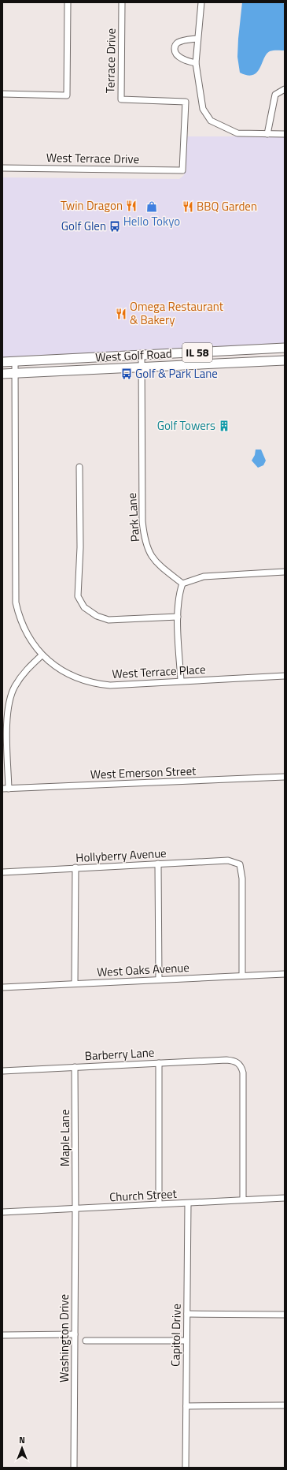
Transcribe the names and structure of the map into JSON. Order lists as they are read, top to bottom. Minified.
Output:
{"streets":{"main road":["IL 58","West Golf Road"],"street":["Terrace Drive","West Terrace Drive","Park Lane","West Terrace Place","West Emerson Street","Hollyberry Avenue","West Oaks Avenue","Barberry Lane","Maple Lane","Church Street","Capitol Drive","Washington Drive"]},"crossings":[["Terrace Drive","West Terrace Drive"],["IL 58","Park Lane"],["IL 58","West Terrace Place"],["West Golf Road","Park Lane"],["West Golf Road","West Terrace Place"],["Hollyberry Avenue","West Oaks Avenue"],["Barberry Lane","Maple Lane"],["Barberry Lane","Church Street"],["Maple Lane","Church Street"],["Maple Lane","Washington Drive"],["Church Street","Capitol Drive"],["Church Street","Washington Drive"]],"places":{"restaurant":["Twin Dragon","BBQ Garden","Omega Restaurant & Bakery"],"shop":["Hello Tokyo"],"bus stop":["Golf Glen","Golf & Park Lane"],"building":["Golf Towers"]},"north":"top"}
